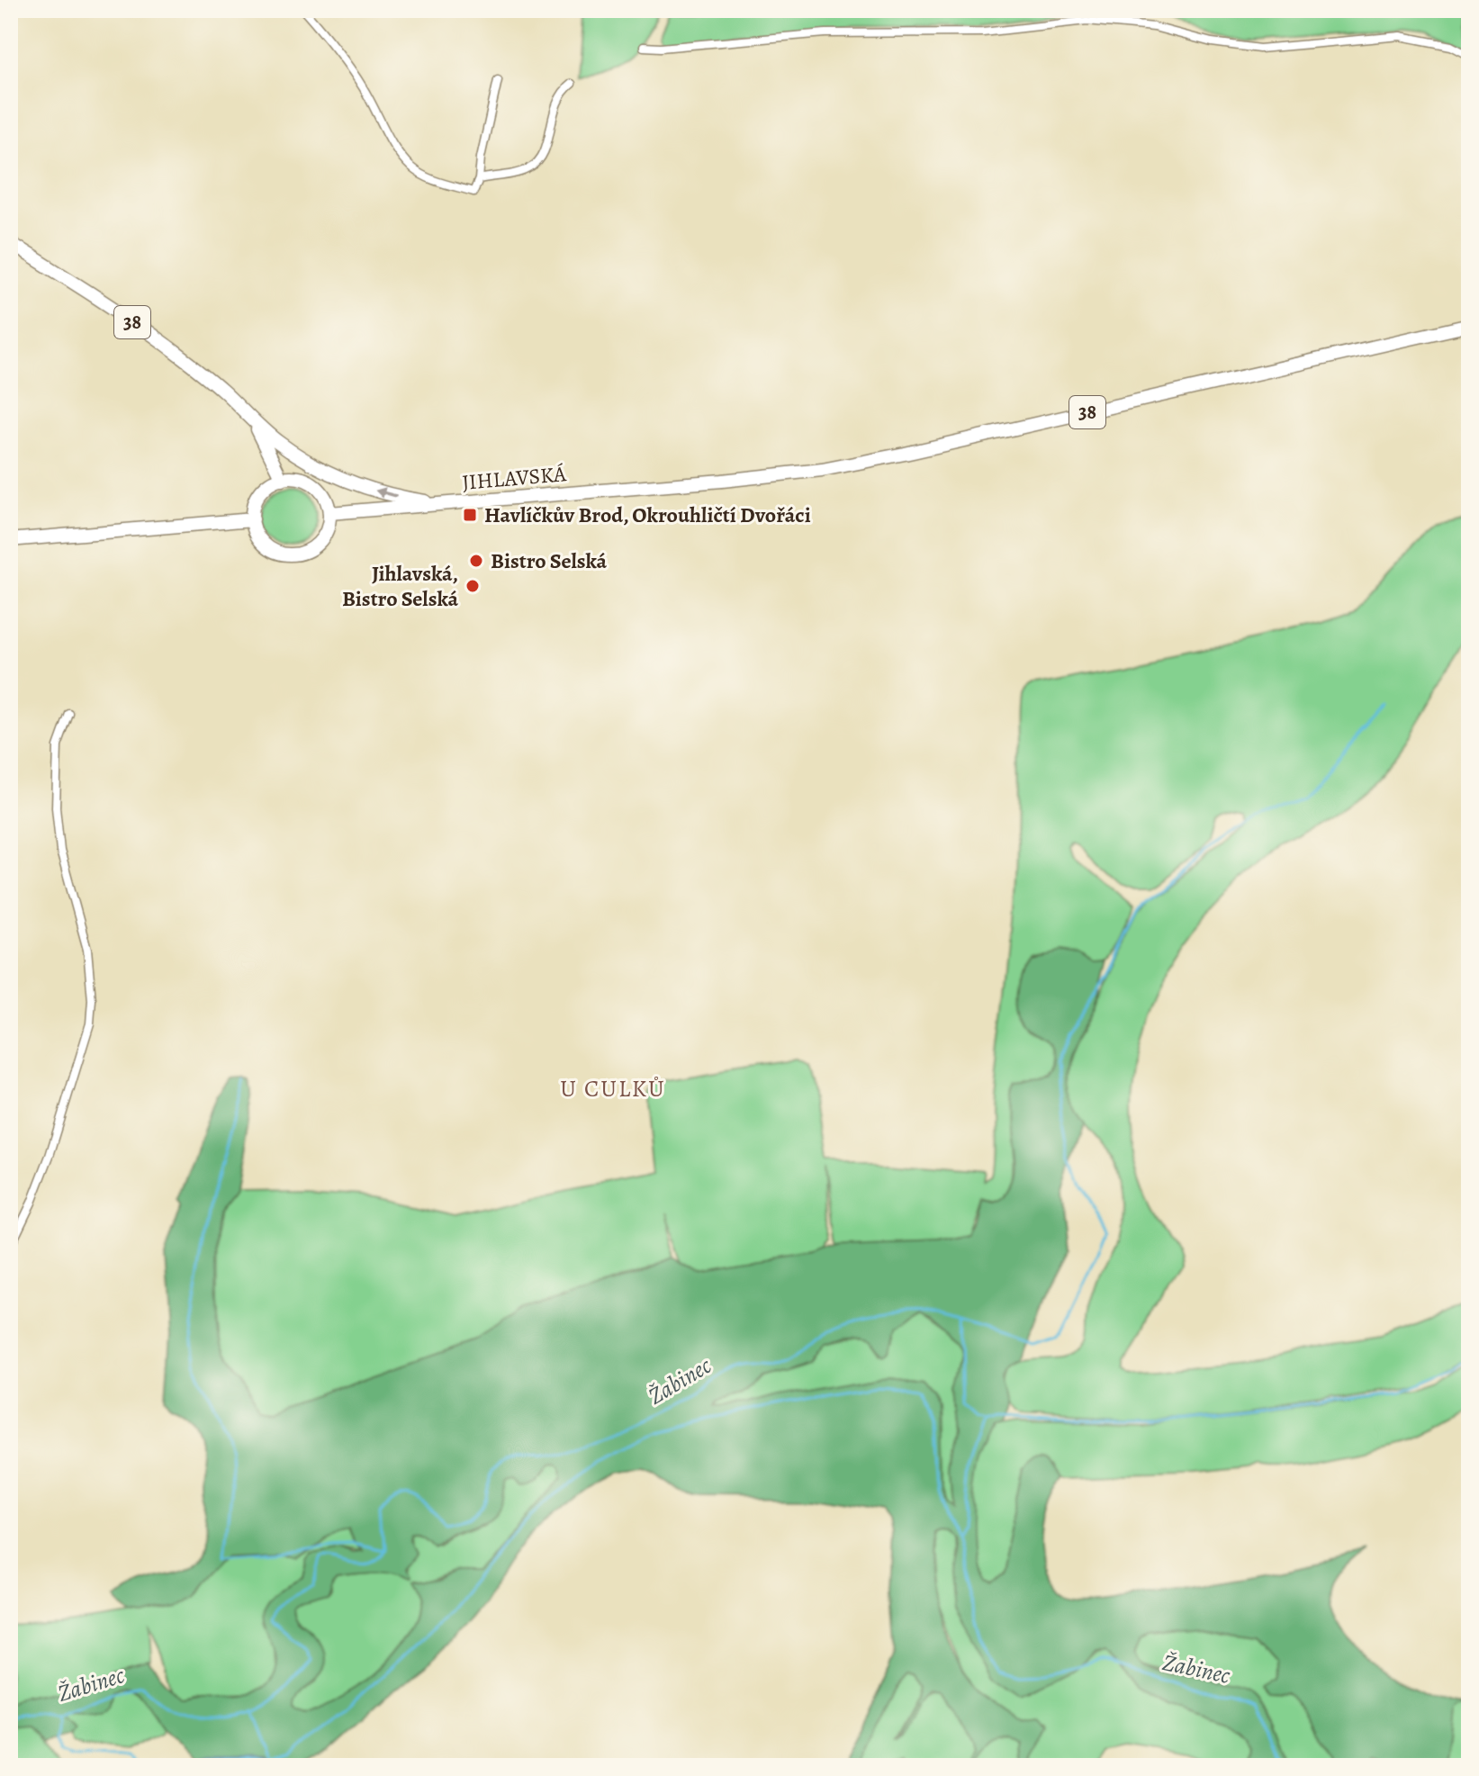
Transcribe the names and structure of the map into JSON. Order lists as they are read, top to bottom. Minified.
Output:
{"streets":{"main road":["38","JIHLAVSKÁ"]},"crossings":[["38","JIHLAVSKÁ"]],"districts":["U CULKŮ"],"water":["Žabinec"],"places":{"transit":["Havlíčkův Brod, Okrouhličtí Dvořáci"],"other":["Bistro Selská","Jihlavská, Bistro Selská"]}}
